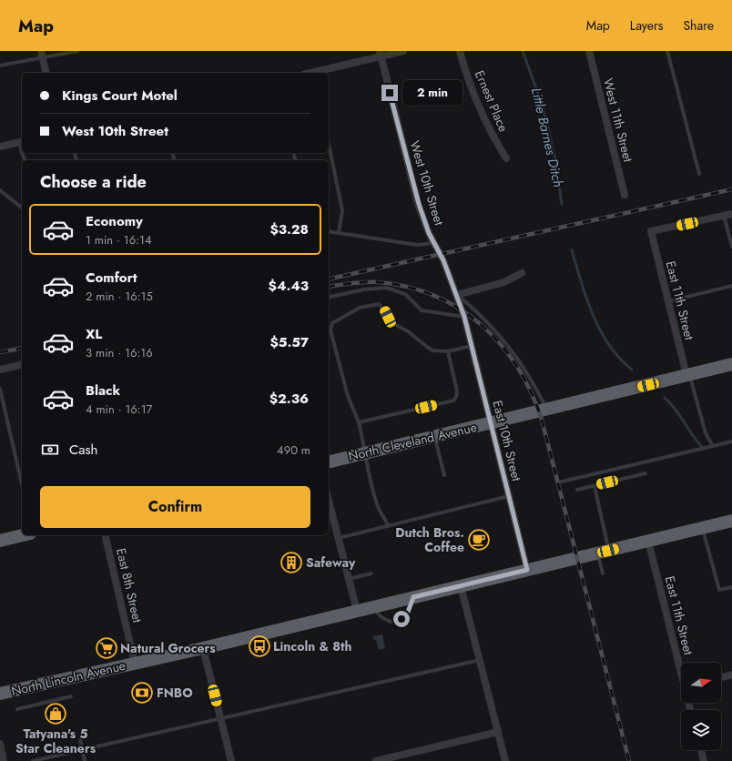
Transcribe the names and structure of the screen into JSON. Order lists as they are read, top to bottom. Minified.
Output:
{"streets":{"highway":["North Cleveland Avenue","North Lincoln Avenue"],"street":["Ernest Place","West 11th Street","West 10th Street","East 11th Street","East 10th Street","East 8th Street"]},"crossings":[["West 10th Street","East 10th Street"],["East 11th Street","North Cleveland Avenue"],["East 11th Street","North Lincoln Avenue"],["East 10th Street","North Cleveland Avenue"],["East 10th Street","North Lincoln Avenue"],["East 8th Street","North Lincoln Avenue"]],"water":["Little Barnes Ditch"],"places":{"cafe":["Dutch Bros. Coffee"],"building":["Safeway"],"bus stop":["Lincoln & 8th"],"supermarket":["Natural Grocers"],"bank":["FNBO"],"shop":["Tatyana's 5 Star Cleaners"]},"north":"right","page":{"header":"Map","nav":["Map","Layers","Share"],"banner":["Kings Court Motel","West 10th Street"],"bubble":"2 min","heading":"Choose a ride","list":[{"name":"Economy","note":"1 min · 16:14","value":"$3.28"},{"name":"Comfort","note":"2 min · 16:15","value":"$4.43"},{"name":"XL","note":"3 min · 16:16","value":"$5.57"},{"name":"Black","note":"4 min · 16:17","value":"$2.36"}],"pay":["Cash","490 m"],"buttons":"Confirm"}}
